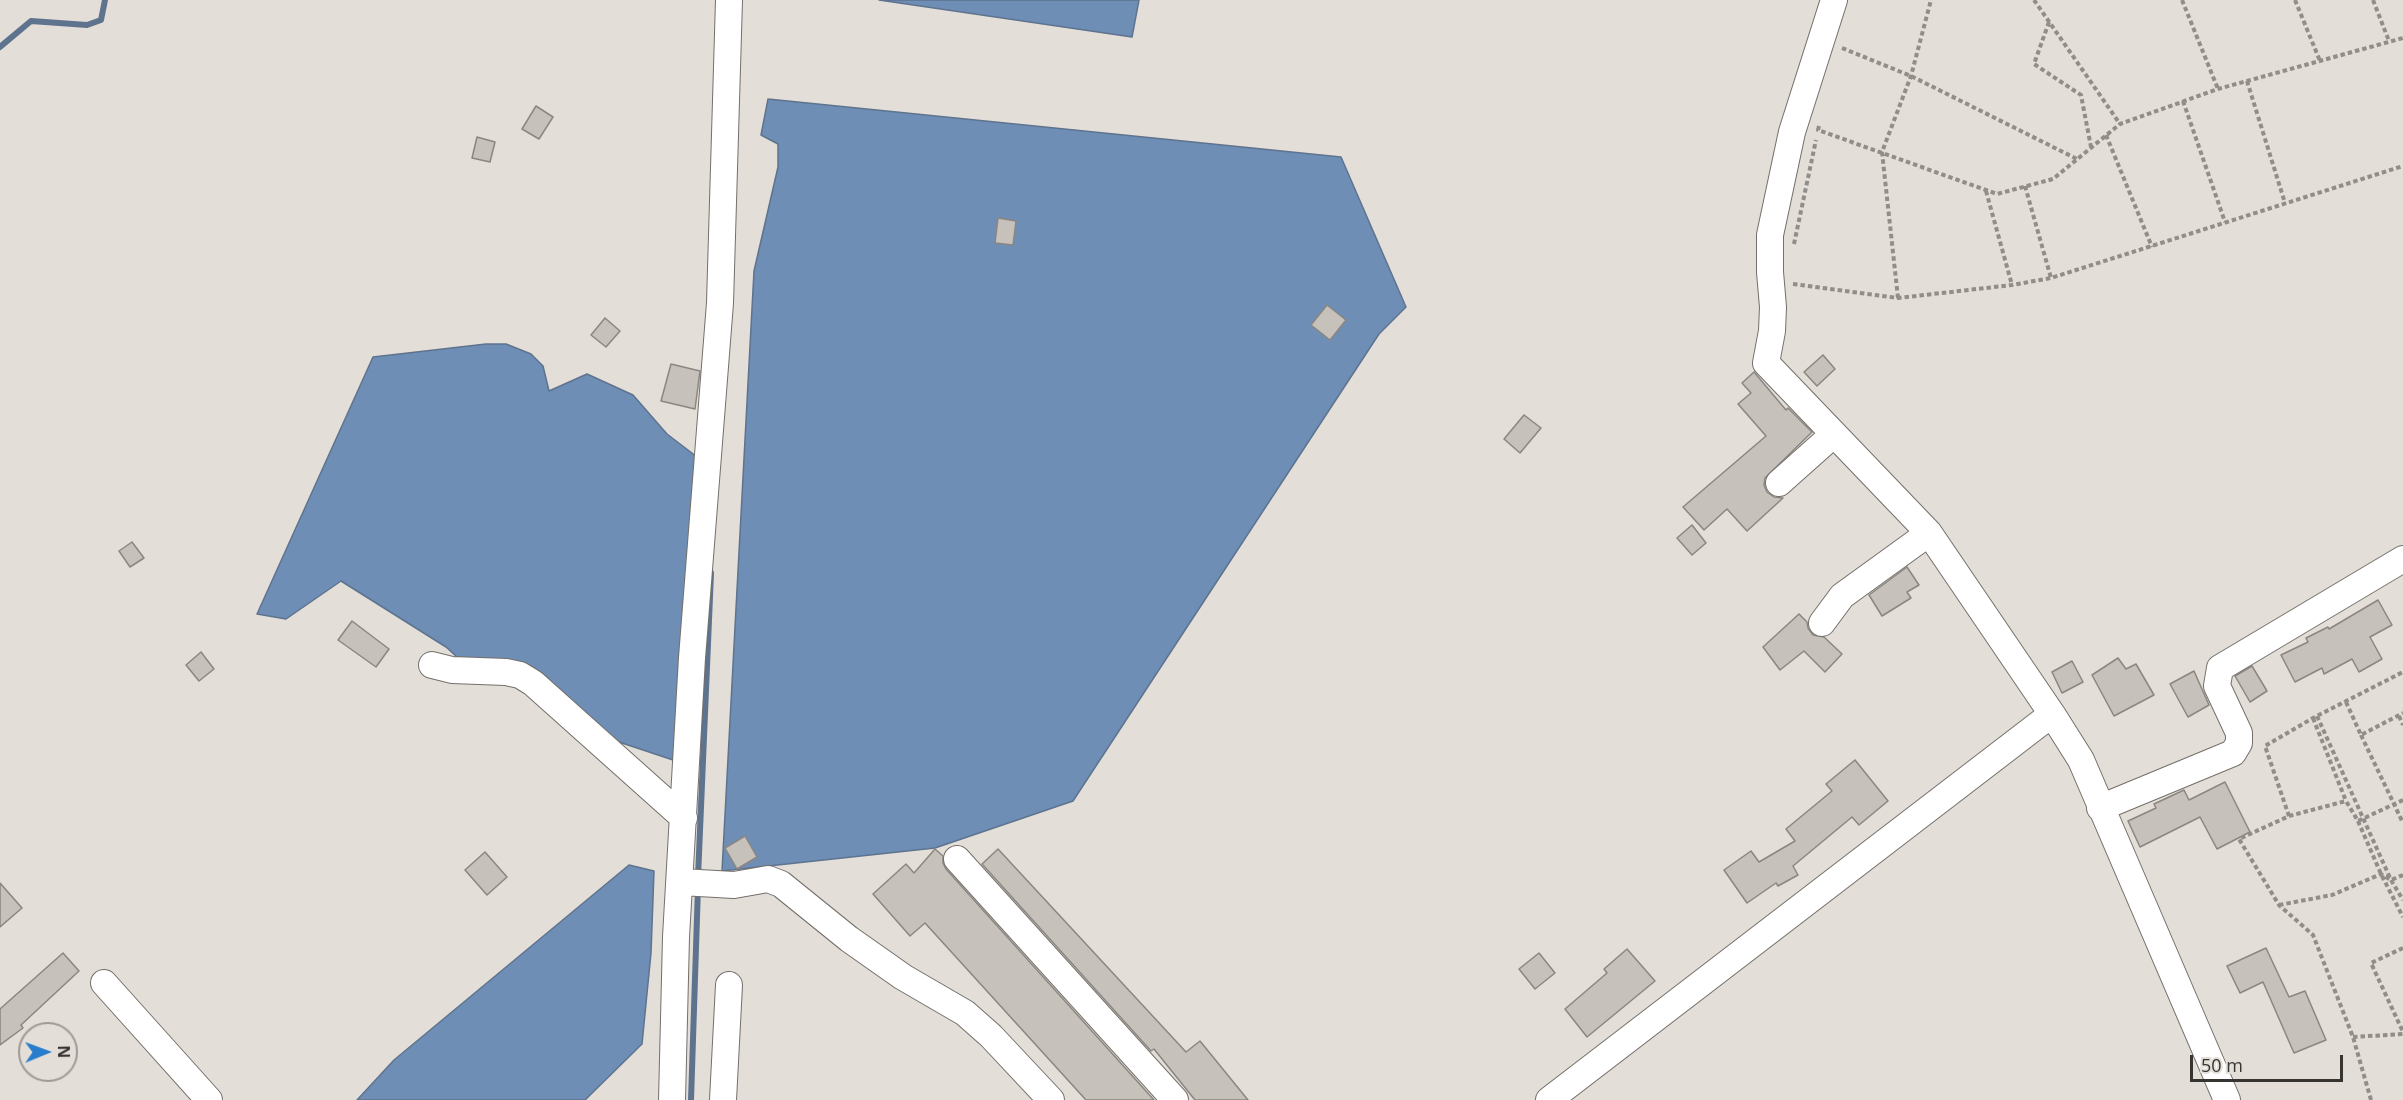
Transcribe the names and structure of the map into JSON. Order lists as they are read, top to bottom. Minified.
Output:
{"scale_bar":"50 m","north":"right"}
